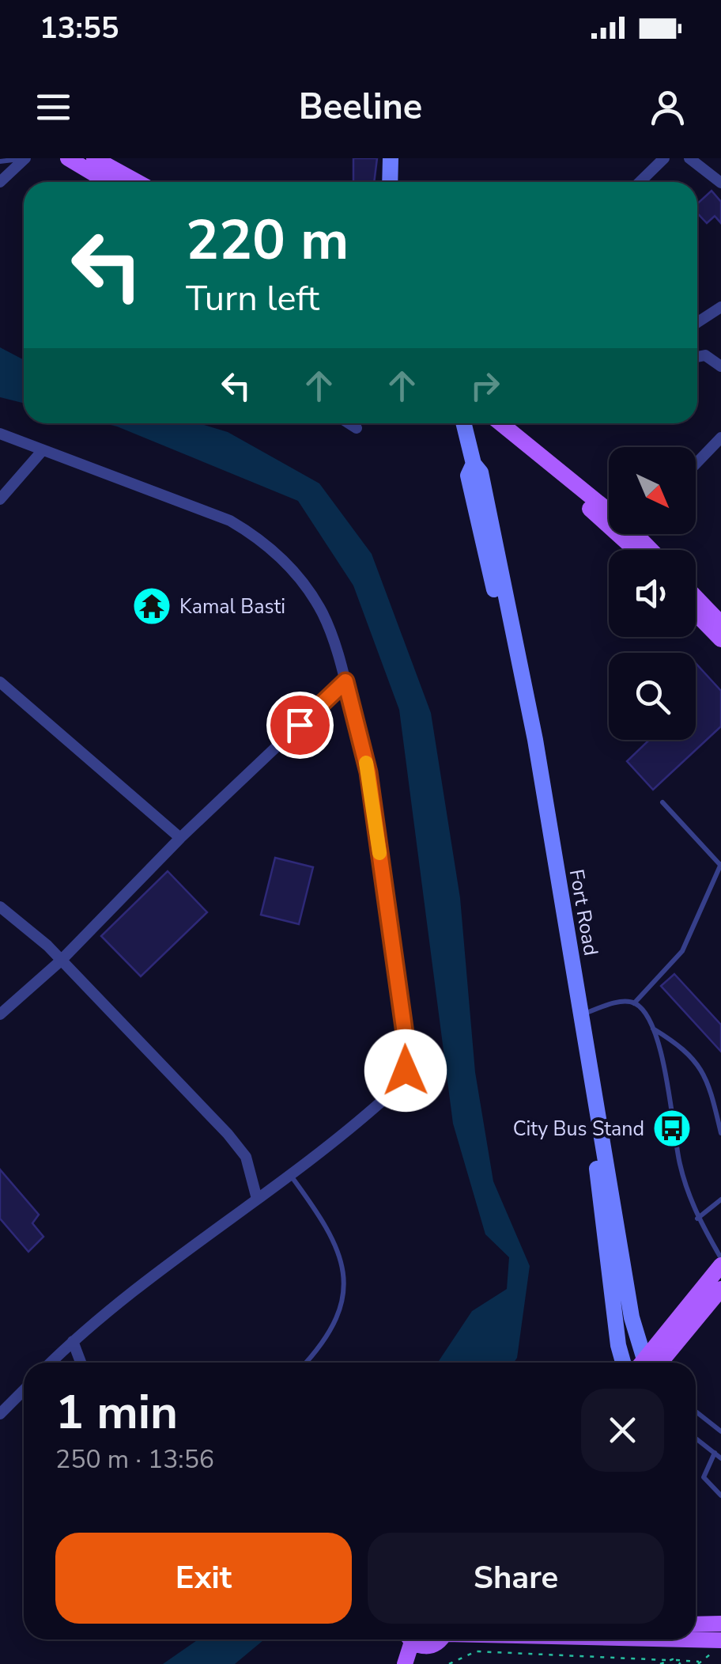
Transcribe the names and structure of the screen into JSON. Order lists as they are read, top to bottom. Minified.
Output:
{"streets":{"main road":["Fort Road"]},"places":{"temple":["Kamal Basti"],"bus stop":["City Bus Stand"]},"north":"bottom right","page":{"status":"13:55","header":"Beeline","turn":["220 m","Turn left"],"heading":["1 min","250 m · 13:56"],"buttons":["Exit","Share"]}}
